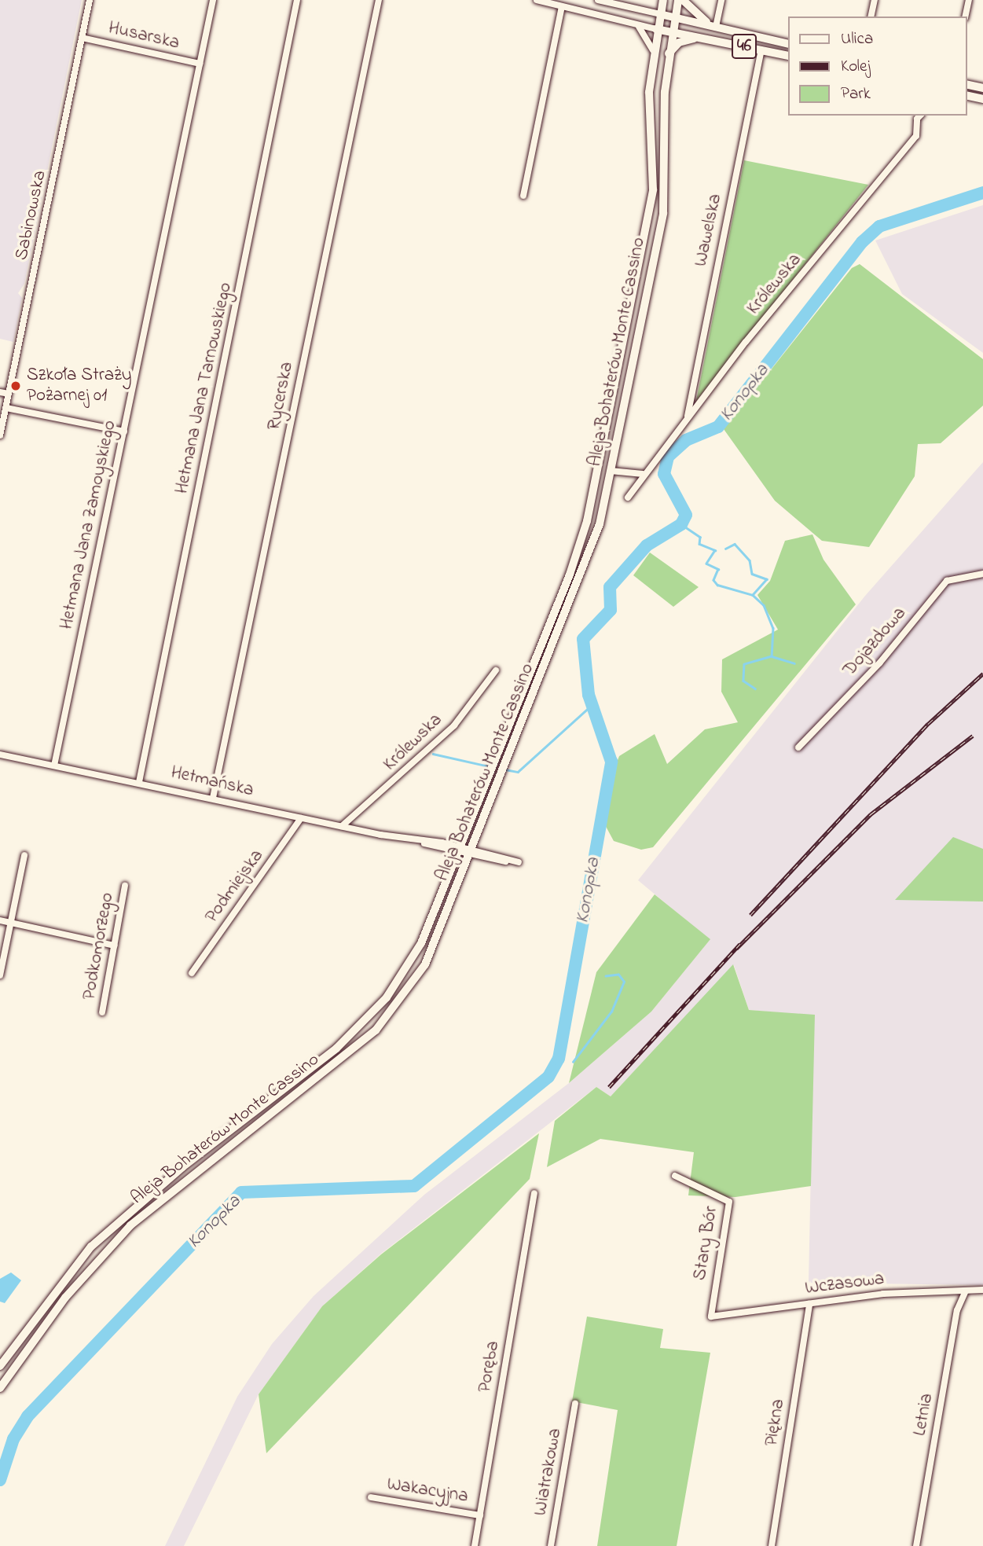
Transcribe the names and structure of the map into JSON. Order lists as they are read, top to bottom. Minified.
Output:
{"streets":{"main road":["46","Aleja Bohaterów Monte Cassino"],"street":["Husarska","Sabinowska","Wawelska","Królewska","Hetmana Jana Tarnowskiego","Rycerska","Hetmana Jana Zamoyskiego","Dojazdowa","Hetmańska","Podmiejska","Podkomorzego","Stary Bór","Wczasowa","Poręba","Letnia","Piękna","Wiatrakowa","Wakacyjna"]},"crossings":[["Husarska","Sabinowska"],["Husarska","Hetmana Jana Zamoyskiego"],["46","Wawelska"],["46","Aleja Bohaterów Monte Cassino"],["Wawelska","Królewska"],["Królewska","Hetmańska"],["Aleja Bohaterów Monte Cassino","Hetmańska"],["Hetmana Jana Tarnowskiego","Hetmańska"],["Rycerska","Hetmańska"],["Hetmana Jana Zamoyskiego","Hetmańska"],["Hetmańska","Podmiejska"],["Stary Bór","Wczasowa"],["Wczasowa","Letnia"],["Wczasowa","Piękna"],["Poręba","Wakacyjna"]],"water":["Konopka"],"places":["Szkoła Straży Pożarnej 01"],"legend":["Ulica","Kolej","Park"]}
